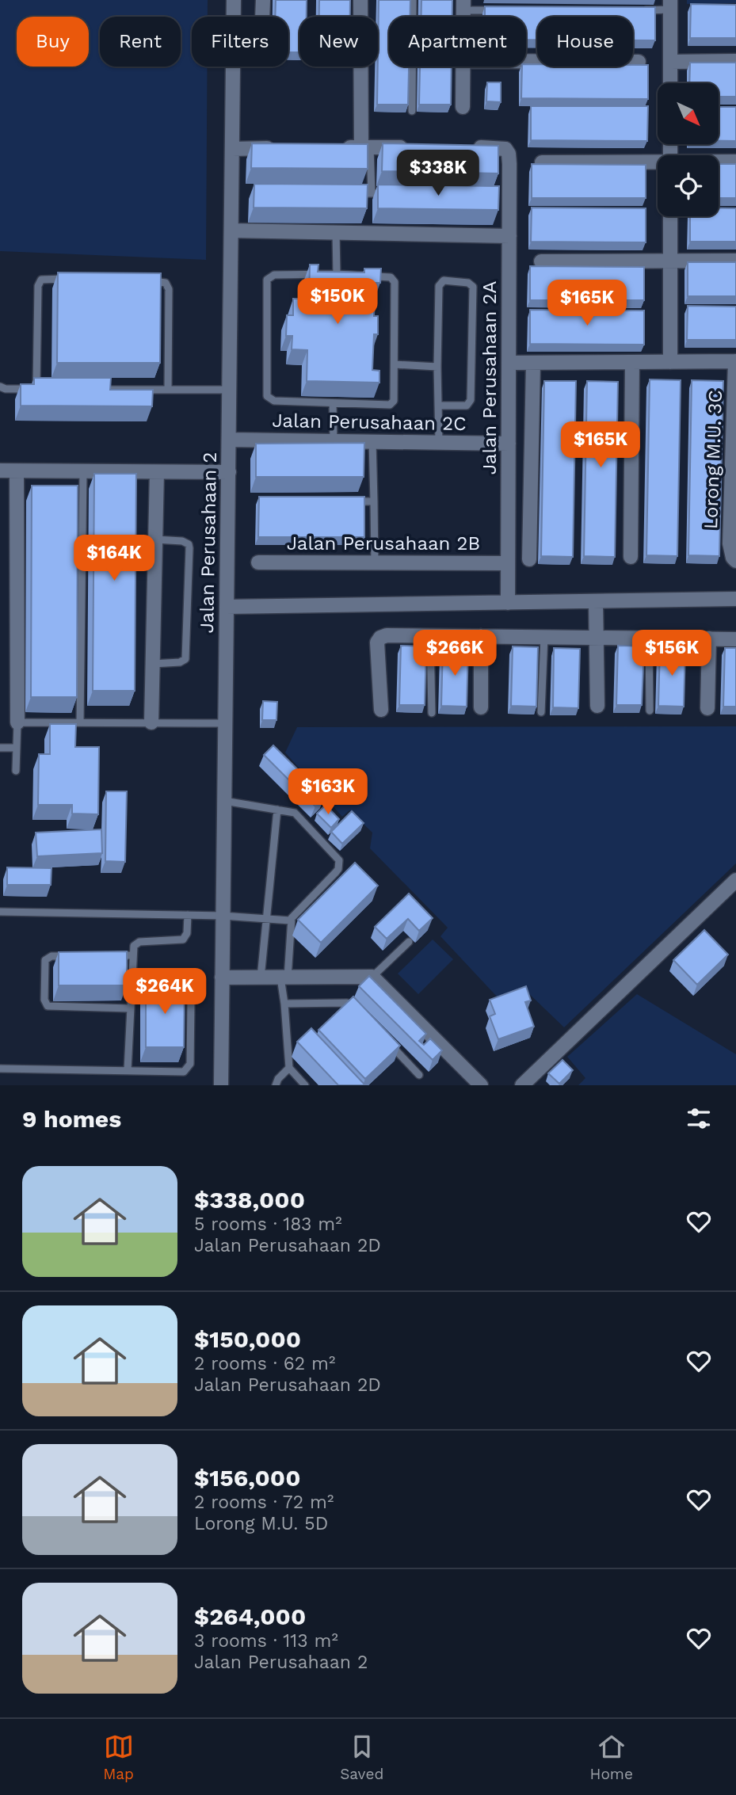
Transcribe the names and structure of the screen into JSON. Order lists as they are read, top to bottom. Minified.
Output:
{"streets":{"street":["Jalan Perusahaan 2A","Jalan Perusahaan 2C","Lorong M.U. 3C","Jalan Perusahaan 2","Jalan Perusahaan 2B"]},"crossings":[["Jalan Perusahaan 2A","Jalan Perusahaan 2C"],["Jalan Perusahaan 2A","Jalan Perusahaan 2B"],["Jalan Perusahaan 2C","Jalan Perusahaan 2"]],"north":"bottom right","page":{"chip":["Buy","Rent","Filters","New","Apartment","House"],"price":["$338K","$150K","$165K","$165K","$164K","$266K","$156K","$163K","$264K"],"heading":"9 homes","list":[{"name":"$338,000","note":"5 rooms · 183 m² · Jalan Perusahaan 2D"},{"name":"$150,000","note":"2 rooms · 62 m² · Jalan Perusahaan 2D"},{"name":"$156,000","note":"2 rooms · 72 m² · Lorong M.U. 5D"},{"name":"$264,000","note":"3 rooms · 113 m² · Jalan Perusahaan 2"}],"tabs":["Map","Saved","Home"]}}
